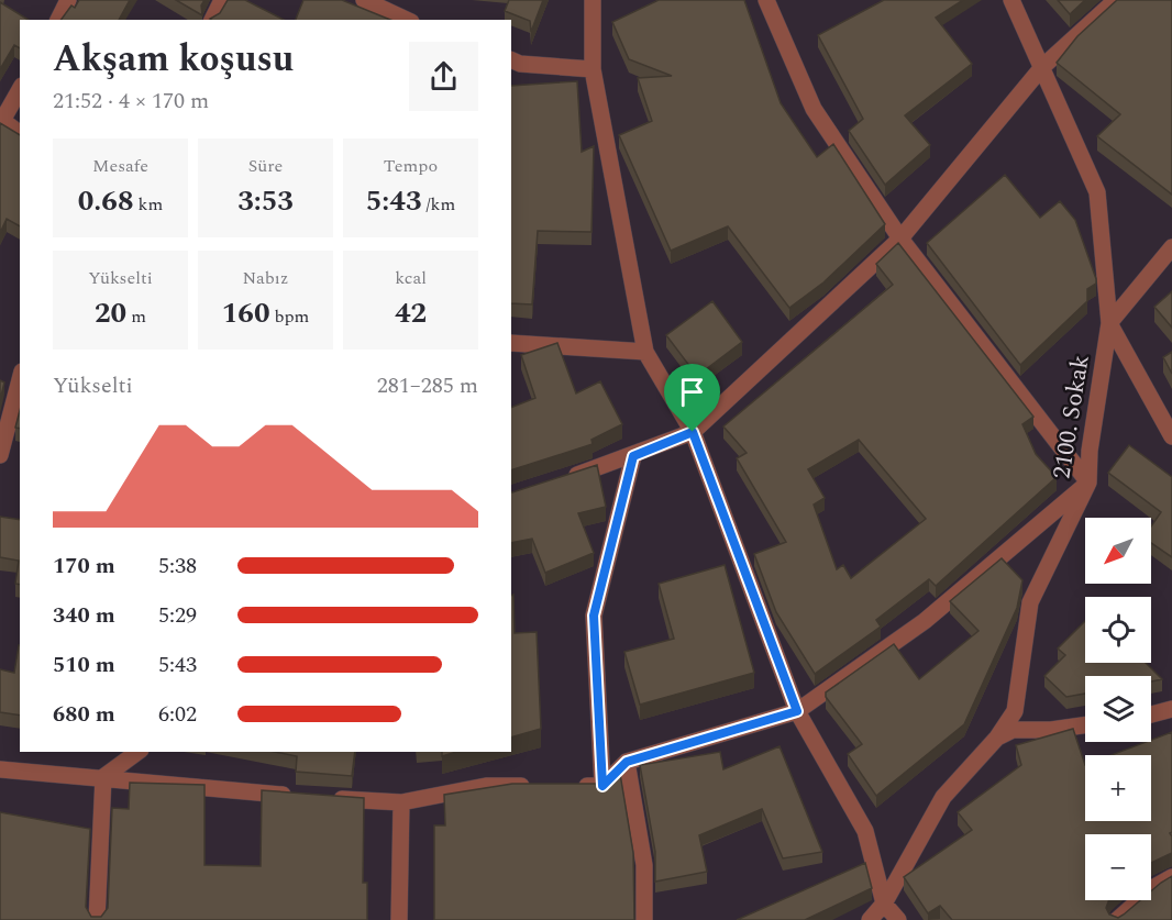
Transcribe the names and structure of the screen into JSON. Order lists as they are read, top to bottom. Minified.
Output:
{"streets":{"street":["2100. Sokak"]},"north":"bottom left","page":{"heading":["Akşam koşusu","21:52 · 4 × 170 m"],"stats":[["Mesafe","0.68 km"],["Süre","3:53"],["Tempo","5:43 /km"],["Yükselti","20 m"],["Nabız","160 bpm"],["kcal","42"]],"chart":["Yükselti","281–285 m"],"map_buttons":["+","−"],"list":[{"name":"170 m","note":"5:38"},{"name":"340 m","note":"5:29"},{"name":"510 m","note":"5:43"},{"name":"680 m","note":"6:02"}]}}
